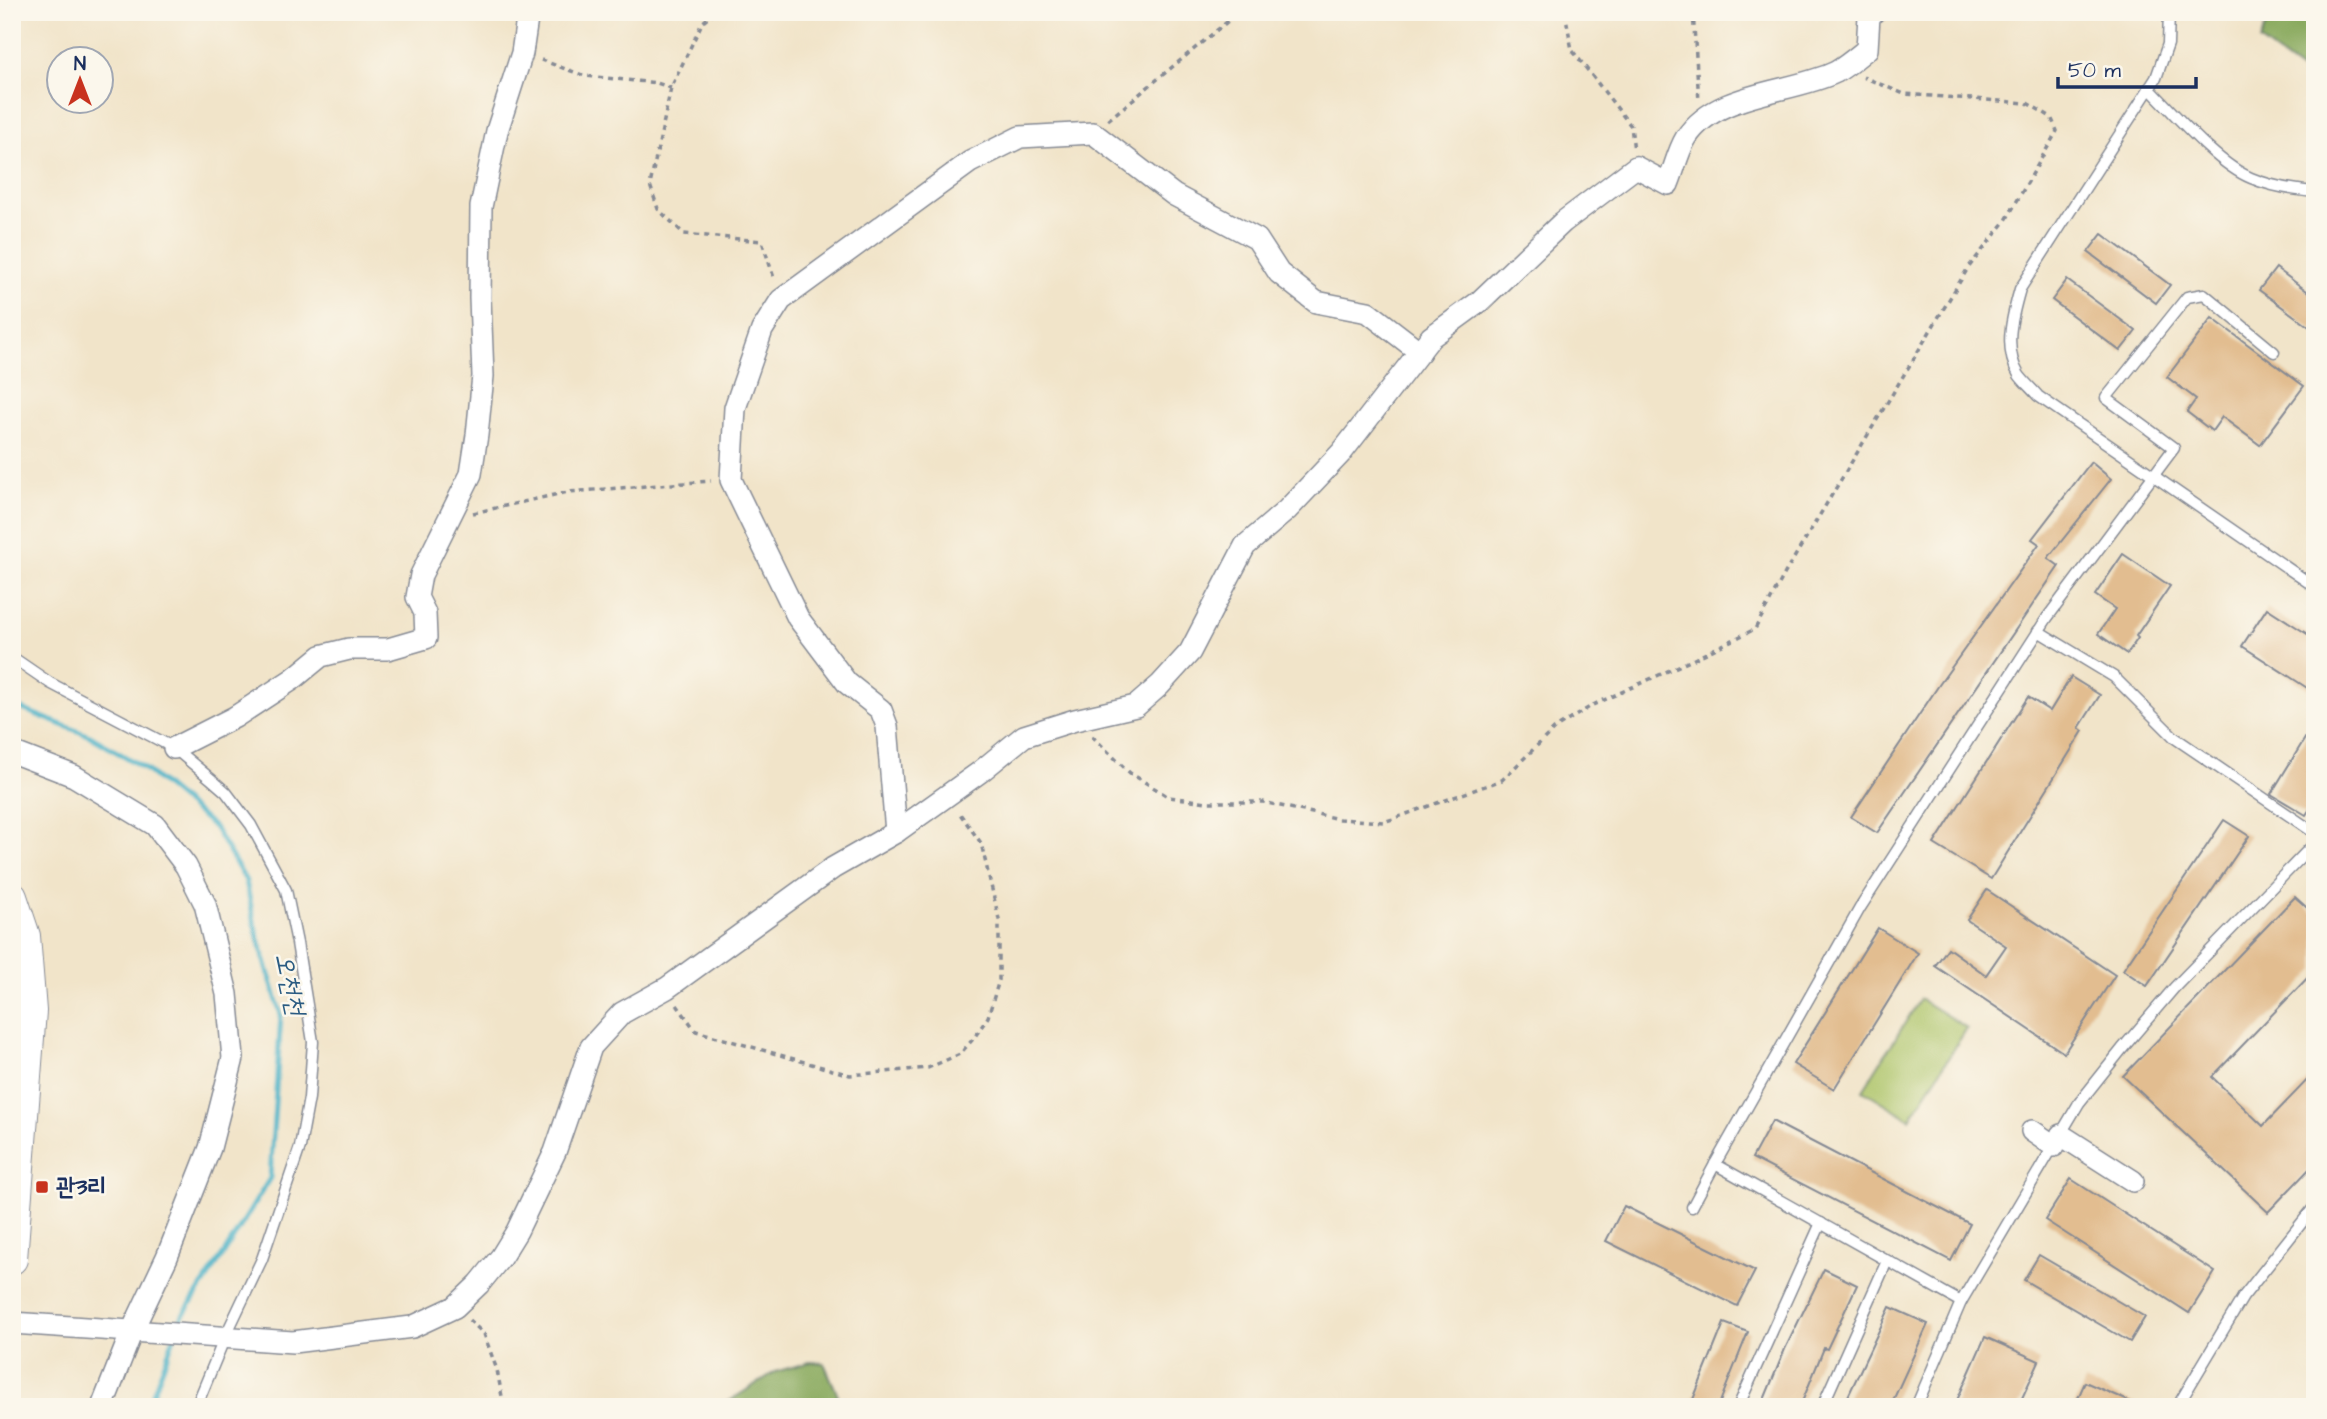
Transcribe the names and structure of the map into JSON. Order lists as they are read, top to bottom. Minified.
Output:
{"water":["오천천"],"places":{"transit":["관3리"]},"scale_bar":"50 m","north":"top"}
